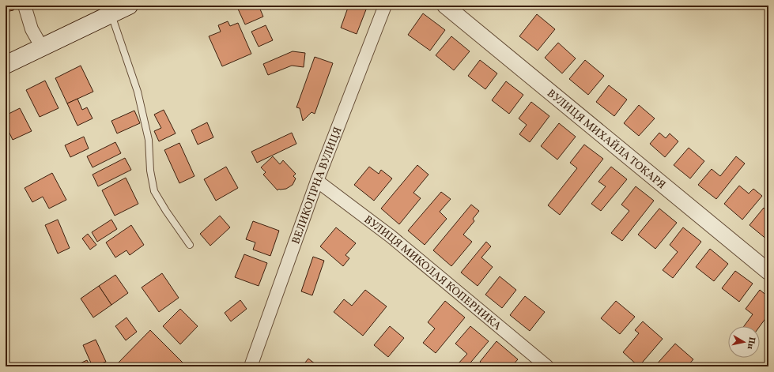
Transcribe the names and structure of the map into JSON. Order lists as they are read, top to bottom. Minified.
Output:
{"streets":{"street":["ВУЛИЦЯ МИХАЙЛА ТОКАРЯ","ВЕЛИКОГІРНА ВУЛИЦЯ","ВУЛИЦЯ МИКОЛАЯ КОПЕРНИКА"]},"crossings":[["ВЕЛИКОГІРНА ВУЛИЦЯ","ВУЛИЦЯ МИКОЛАЯ КОПЕРНИКА"]],"north":"right"}
